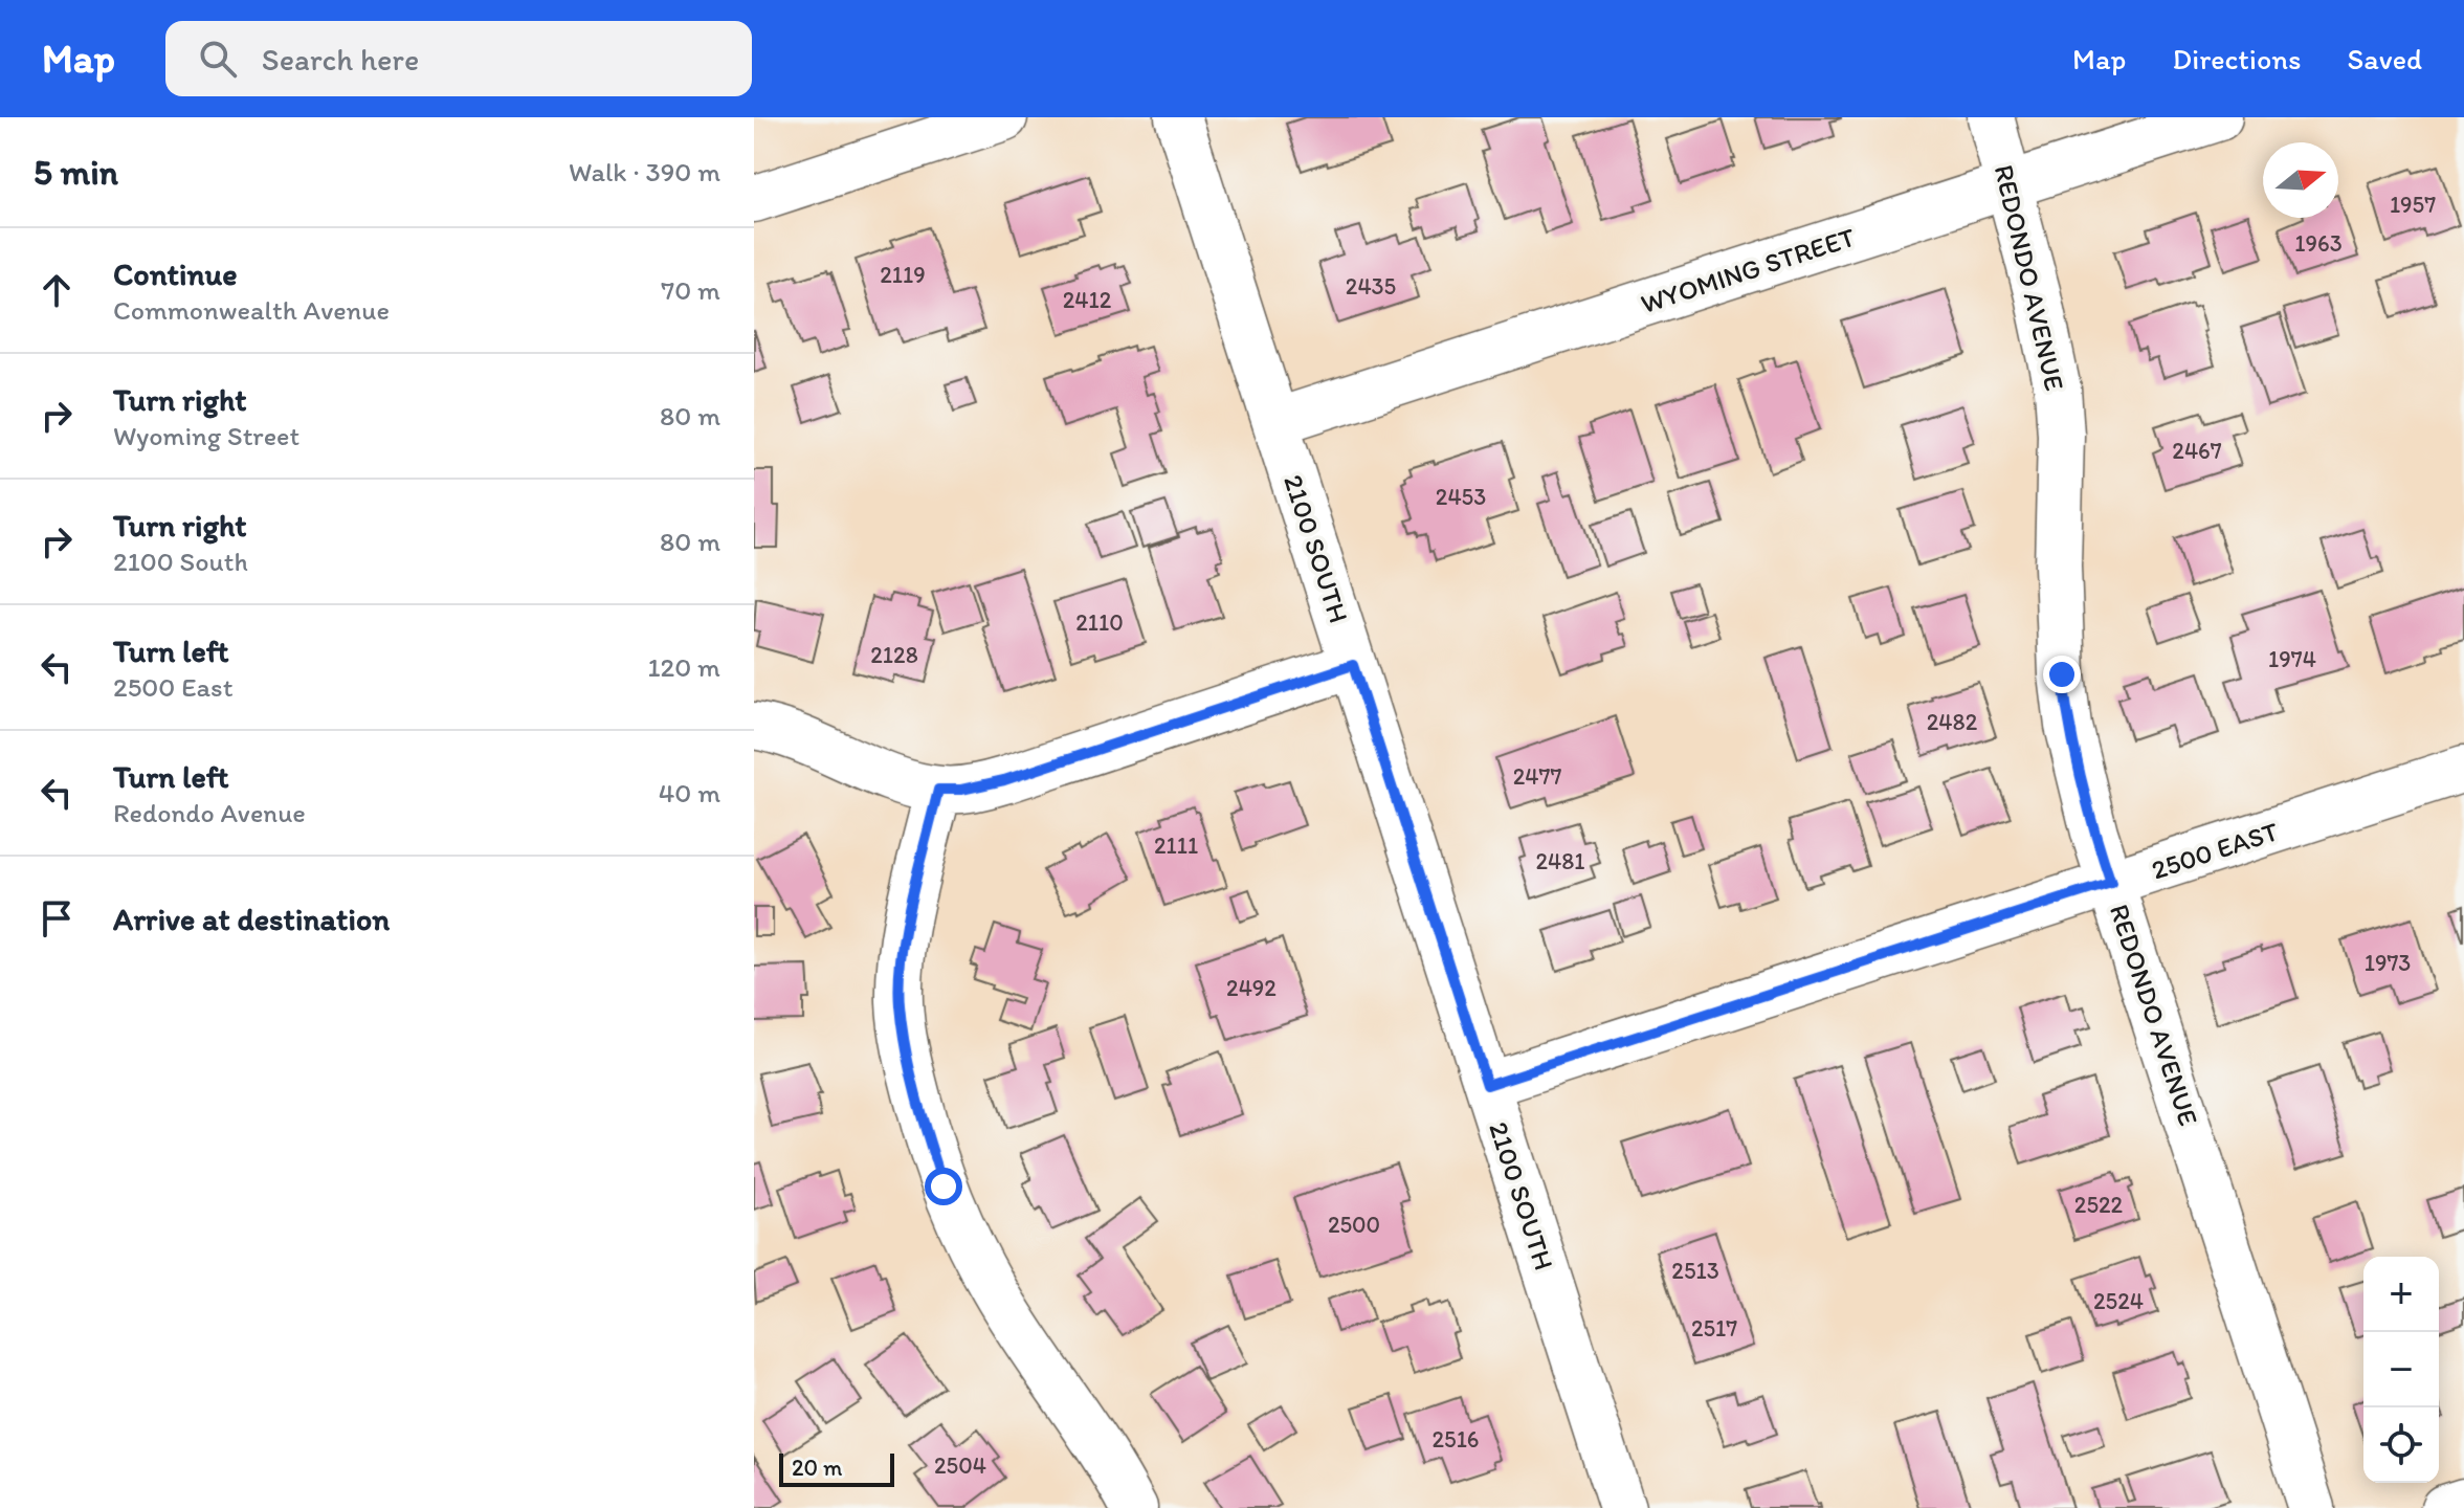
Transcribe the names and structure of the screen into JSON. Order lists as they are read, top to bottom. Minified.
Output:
{"streets":{"street":["WYOMING STREET","REDONDO AVENUE","2100 SOUTH","2500 EAST"]},"crossings":[["WYOMING STREET","REDONDO AVENUE"],["WYOMING STREET","2100 SOUTH"],["REDONDO AVENUE","2500 EAST"],["2100 SOUTH","2500 EAST"]],"house_numbers":["1957","1963","2119","2435","2412","2467","2453","2110","2128","1974","2482","2477","2111","2481","1973","2492","2522","2500","2513","2524","2517","2516","2504"],"scale_bar":"20 m","north":"right","page":{"header":"Map","search":"Search here","nav":["Map","Directions","Saved"],"heading":["5 min","Walk · 390 m"],"list":[["Continue","Commonwealth Avenue","70 m"],["Turn right","Wyoming Street","80 m"],["Turn right","2100 South","80 m"],["Turn left","2500 East","120 m"],["Turn left","Redondo Avenue","40 m"],"Arrive at destination"],"map_buttons":["+","−"],"scale":"20 m"}}
